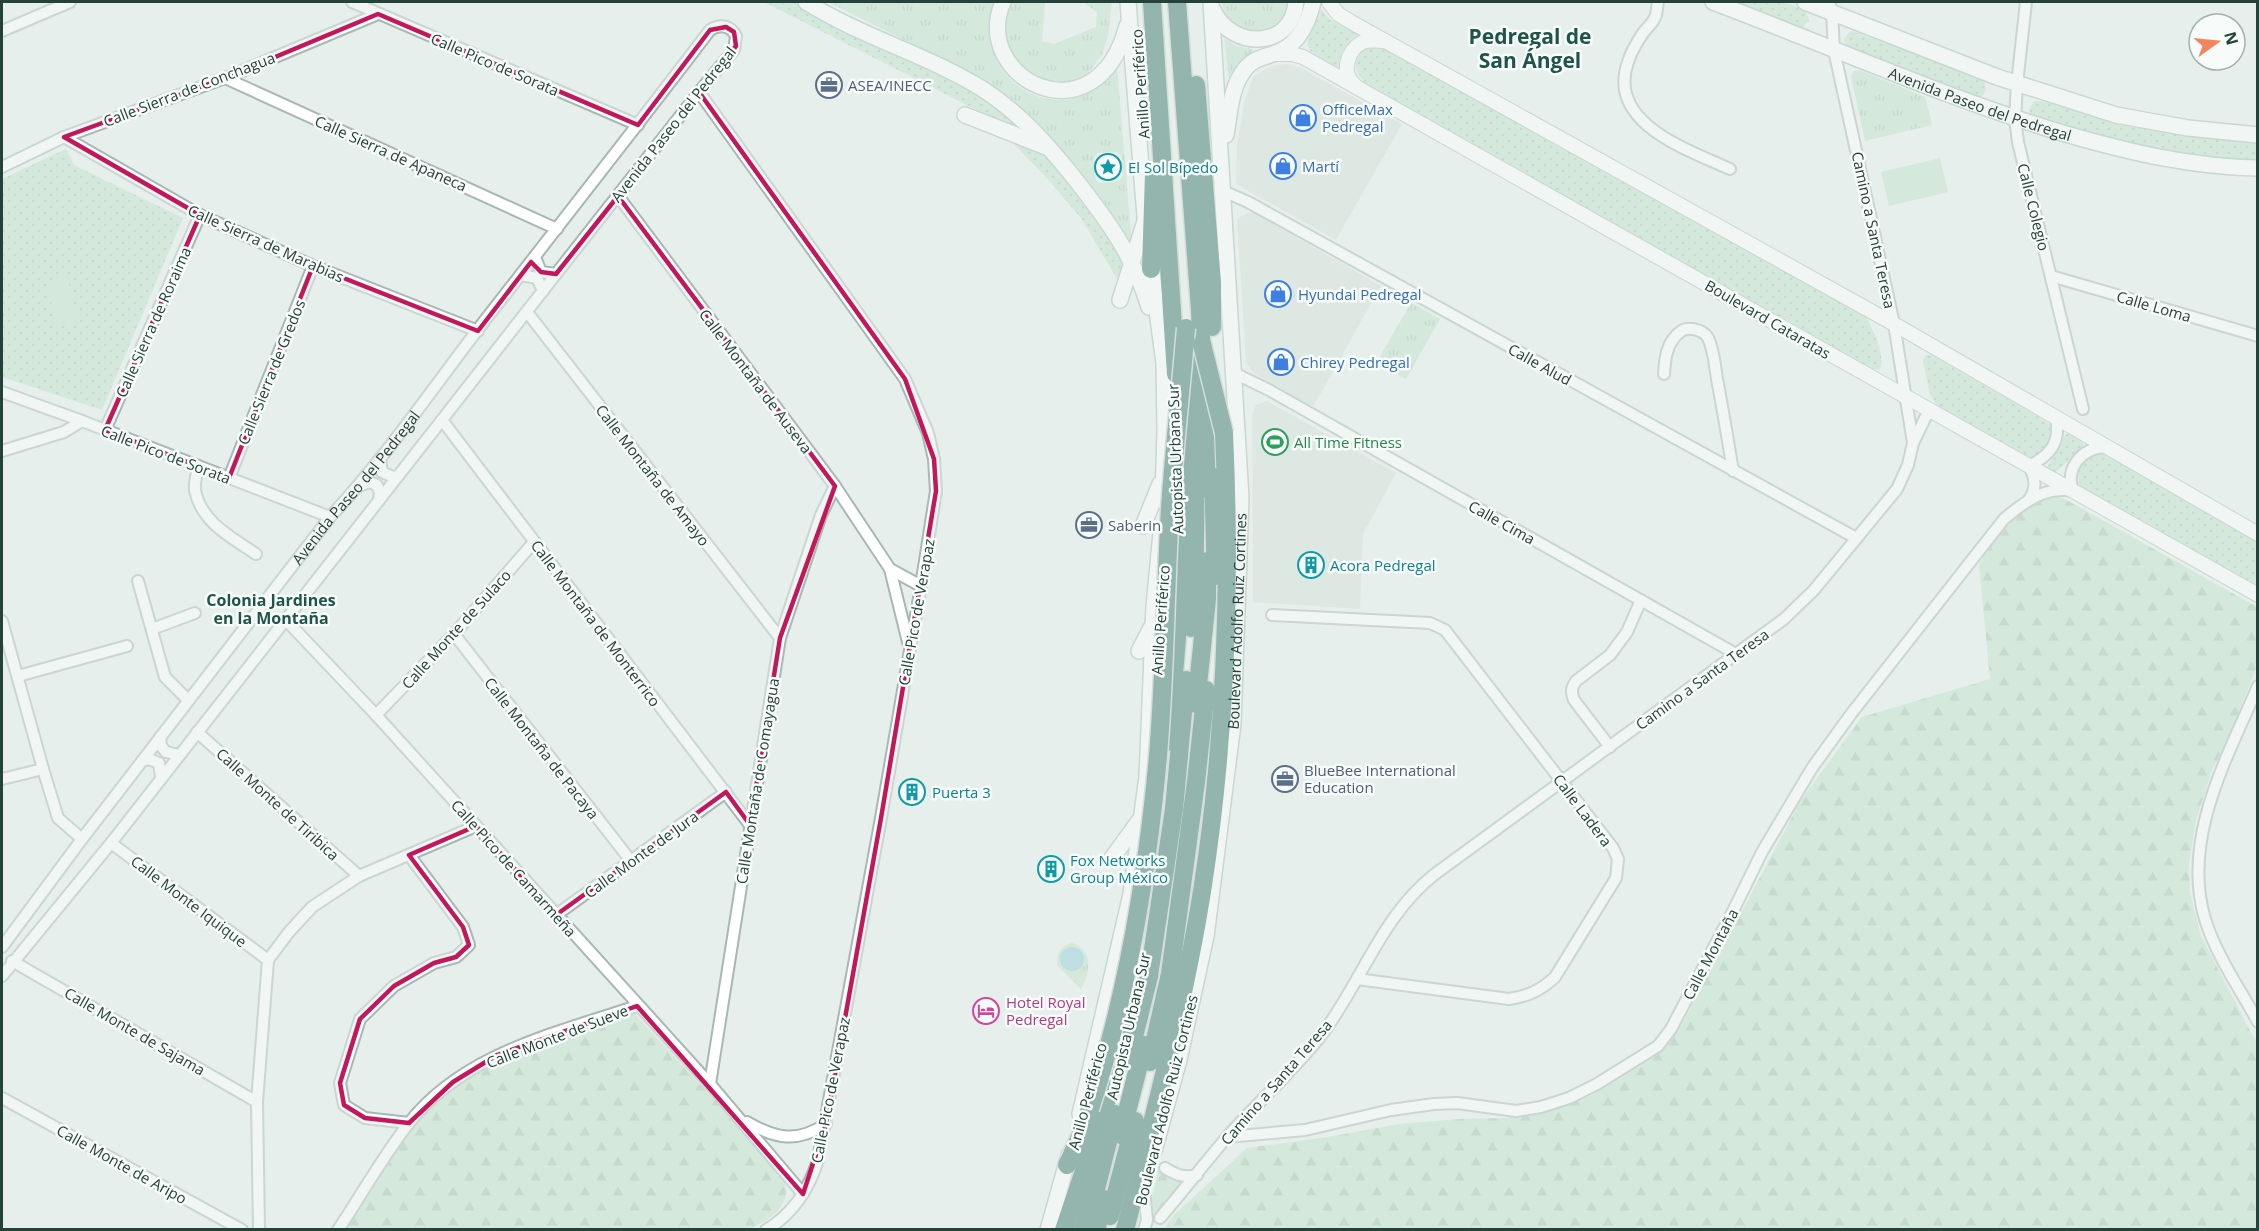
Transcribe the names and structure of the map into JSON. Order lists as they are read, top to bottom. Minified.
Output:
{"streets":{"highway":["Anillo Periférico","Autopista Urbana Sur"],"main road":["Avenida Paseo del Pedregal","Boulevard Adolfo Ruiz Cortines"],"street":["Calle Pico de Sorata","Calle Sierra de Conchagua","Calle Sierra de Apaneca","Calle Colegio","Camino a Santa Teresa","Calle Sierra de Marabias","Calle Loma","Boulevard Cataratas","Calle Sierra de Roraima","Calle Alud","Calle Sierra de Gredos","Calle Montaña de Auseva","Calle Montaña de Amayo","Calle Cima","Calle Pico de Verapaz","Calle Montaña de Monterrico","Calle Monte de Sulaco","Calle Montaña de Pacaya","Calle Montaña de Comayagua","Calle Monte de Tiribica","Calle Ladera","Calle Monte de Jura","Calle Pico de Camarmeña","Calle Monte Iquique","Calle Montaña","Calle Monte de Sajama","Calle Monte de Sueve","Calle Monte de Aripo"]},"crossings":[["Calle Pico de Sorata","Calle Sierra de Conchagua"],["Calle Pico de Sorata","Avenida Paseo del Pedregal"],["Calle Pico de Sorata","Calle Sierra de Roraima"],["Calle Pico de Sorata","Calle Sierra de Gredos"],["Calle Sierra de Conchagua","Calle Sierra de Apaneca"],["Calle Sierra de Conchagua","Calle Sierra de Marabias"],["Avenida Paseo del Pedregal","Calle Sierra de Apaneca"],["Avenida Paseo del Pedregal","Calle Colegio"],["Avenida Paseo del Pedregal","Camino a Santa Teresa"],["Avenida Paseo del Pedregal","Calle Sierra de Marabias"],["Avenida Paseo del Pedregal","Calle Montaña de Auseva"],["Avenida Paseo del Pedregal","Calle Montaña de Amayo"],["Avenida Paseo del Pedregal","Calle Pico de Verapaz"],["Avenida Paseo del Pedregal","Calle Montaña de Monterrico"],["Avenida Paseo del Pedregal","Calle Monte de Tiribica"],["Avenida Paseo del Pedregal","Calle Pico de Camarmeña"],["Avenida Paseo del Pedregal","Calle Monte Iquique"],["Avenida Paseo del Pedregal","Calle Monte de Sajama"],["Calle Colegio","Calle Loma"],["Camino a Santa Teresa","Boulevard Cataratas"],["Camino a Santa Teresa","Calle Alud"],["Camino a Santa Teresa","Calle Cima"],["Camino a Santa Teresa","Calle Ladera"],["Camino a Santa Teresa","Calle Montaña"],["Calle Sierra de Marabias","Calle Sierra de Roraima"],["Calle Sierra de Marabias","Calle Sierra de Gredos"],["Boulevard Cataratas","Calle Montaña"],["Calle Alud","Boulevard Adolfo Ruiz Cortines"],["Calle Montaña de Auseva","Calle Pico de Verapaz"],["Calle Montaña de Auseva","Calle Montaña de Comayagua"],["Calle Montaña de Amayo","Calle Montaña de Comayagua"],["Calle Cima","Boulevard Adolfo Ruiz Cortines"],["Calle Pico de Verapaz","Calle Pico de Camarmeña"],["Calle Montaña de Monterrico","Calle Monte de Sulaco"],["Calle Montaña de Monterrico","Calle Montaña de Comayagua"],["Calle Montaña de Monterrico","Calle Monte de Jura"],["Calle Monte de Sulaco","Calle Montaña de Pacaya"],["Calle Monte de Sulaco","Calle Pico de Camarmeña"],["Calle Montaña de Pacaya","Calle Monte de Jura"],["Calle Montaña de Comayagua","Calle Pico de Camarmeña"],["Calle Monte de Jura","Calle Pico de Camarmeña"],["Calle Pico de Camarmeña","Calle Monte de Sueve"]],"districts":["Pedregal de San Ángel","Colonia Jardines en la Montaña"],"places":{"office":["ASEA/INECC","Saberin","BlueBee International Education"],"shop":["OfficeMax Pedregal","Martí","Hyundai Pedregal","Chirey Pedregal"],"place":["El Sol Bípedo"],"sports":["All Time Fitness"],"building":["Acora Pedregal","Puerta 3","Fox Networks Group México"],"hotel":["Hotel Royal Pedregal"]},"north":"right"}
